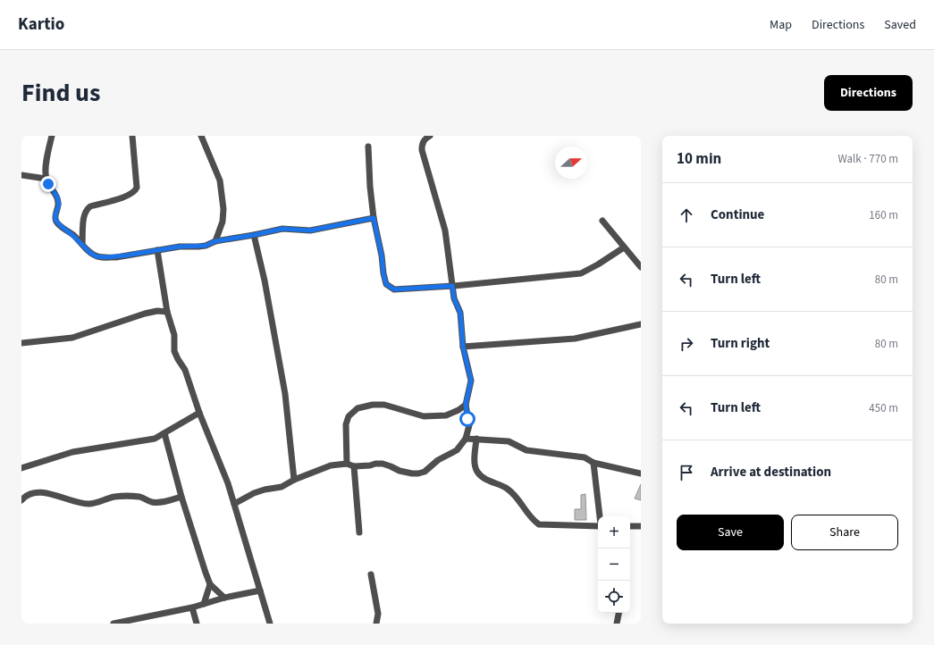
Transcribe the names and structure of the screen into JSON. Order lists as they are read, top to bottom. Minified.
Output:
{"north":"right","page":{"header":"Kartio","nav":["Map","Directions","Saved"],"title":"Find us","buttons":["Directions",["Save","Share"]],"heading":["10 min","Walk · 770 m"],"list":[["Continue","160 m"],["Turn left","80 m"],["Turn right","80 m"],["Turn left","450 m"],"Arrive at destination"],"map_buttons":["+","−"]}}
